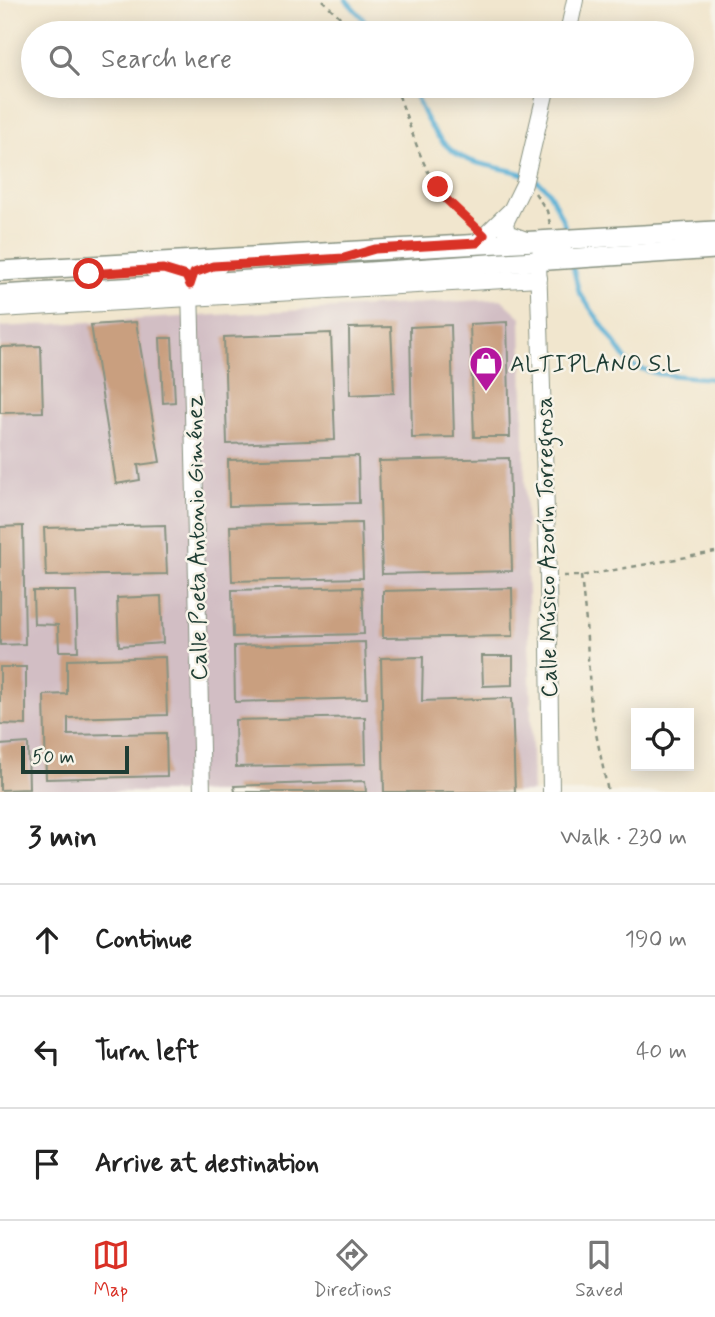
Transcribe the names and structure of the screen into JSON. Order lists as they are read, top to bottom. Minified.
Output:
{"streets":{"street":["Calle Poeta Antonio Giménez","Calle Músico Azorín Torregrosa"]},"places":{"shop":["ALTIPLANO S.L"]},"scale_bar":"50 m","page":{"search":"Search here","scale":"50 m","heading":["3 min","Walk · 230 m"],"list":[["Continue","190 m"],["Turn left","40 m"],"Arrive at destination"],"nav":["Map","Directions","Saved"]}}
